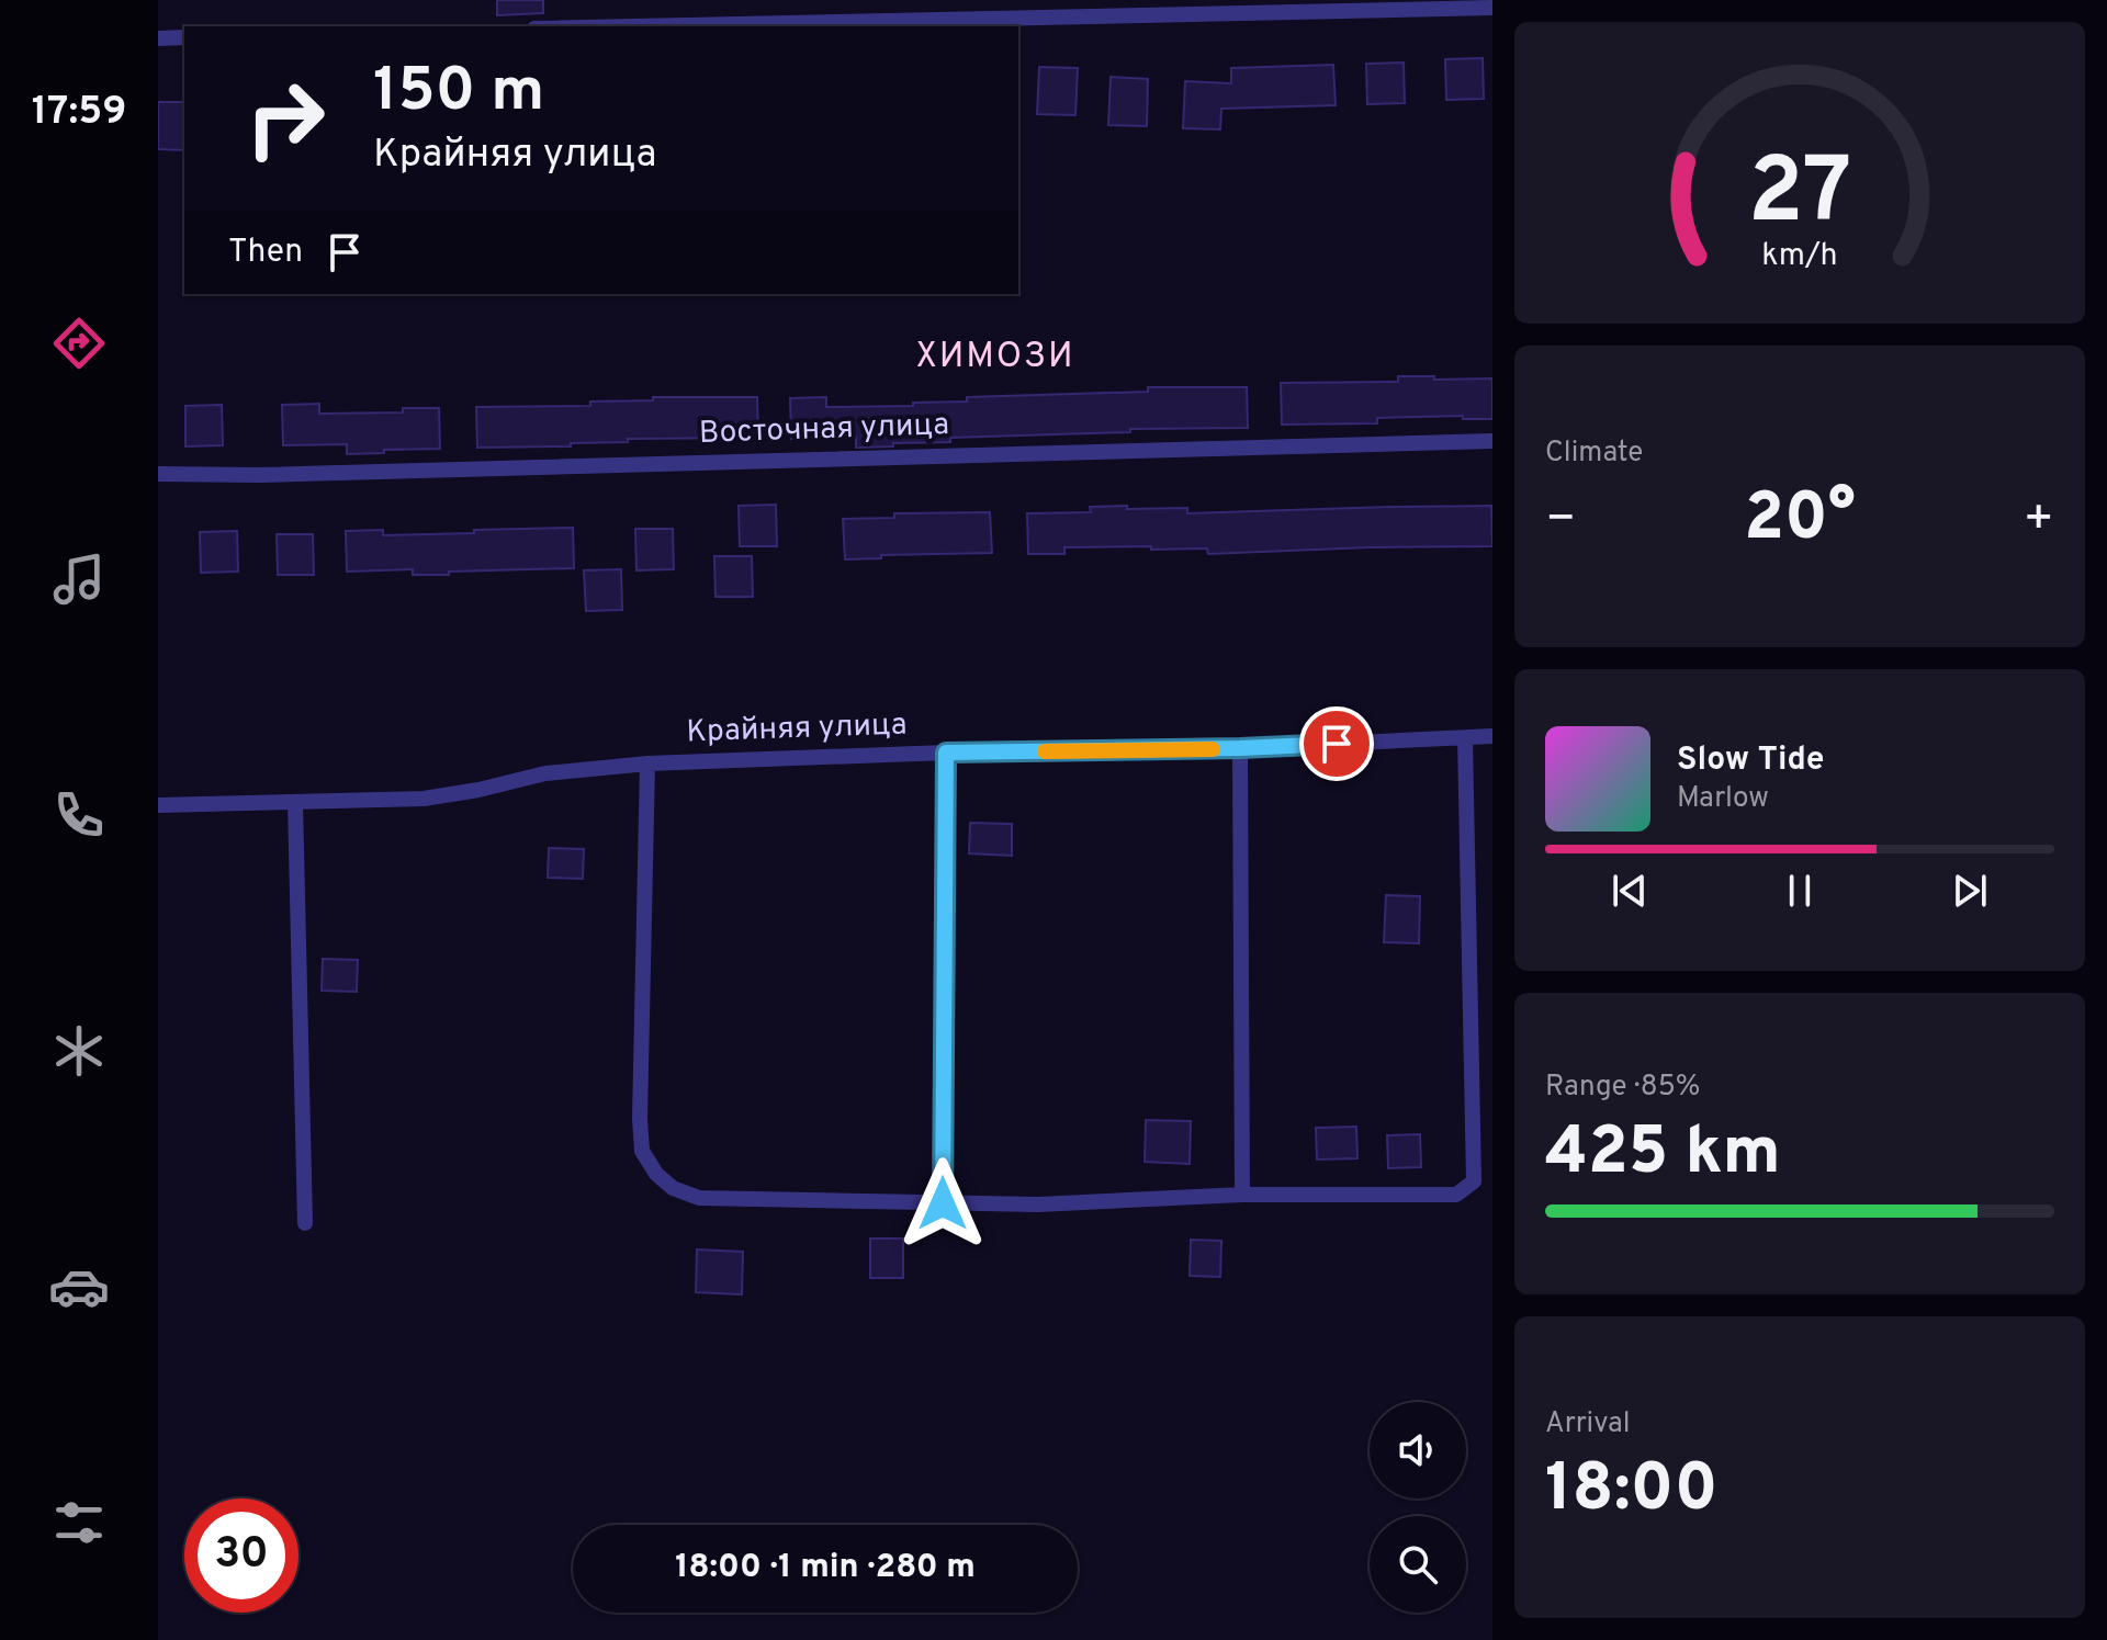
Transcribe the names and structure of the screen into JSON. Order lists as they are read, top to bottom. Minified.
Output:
{"streets":{"street":["Восточная улица","Крайняя улица"]},"districts":["ХИМОЗИ"],"page":{"tabs":"17:59","turn":["150 m","Крайняя улица"],"then":"Then","tile":["Climate",["Range · 85%","425 km"],["Arrival","18:00"]],"heat":["−","20°","+"],"song":["Slow Tide","Marlow"],"limit":"30","trip":"18:00 · 1 min · 280 m","gauge":["27","km/h"]}}
